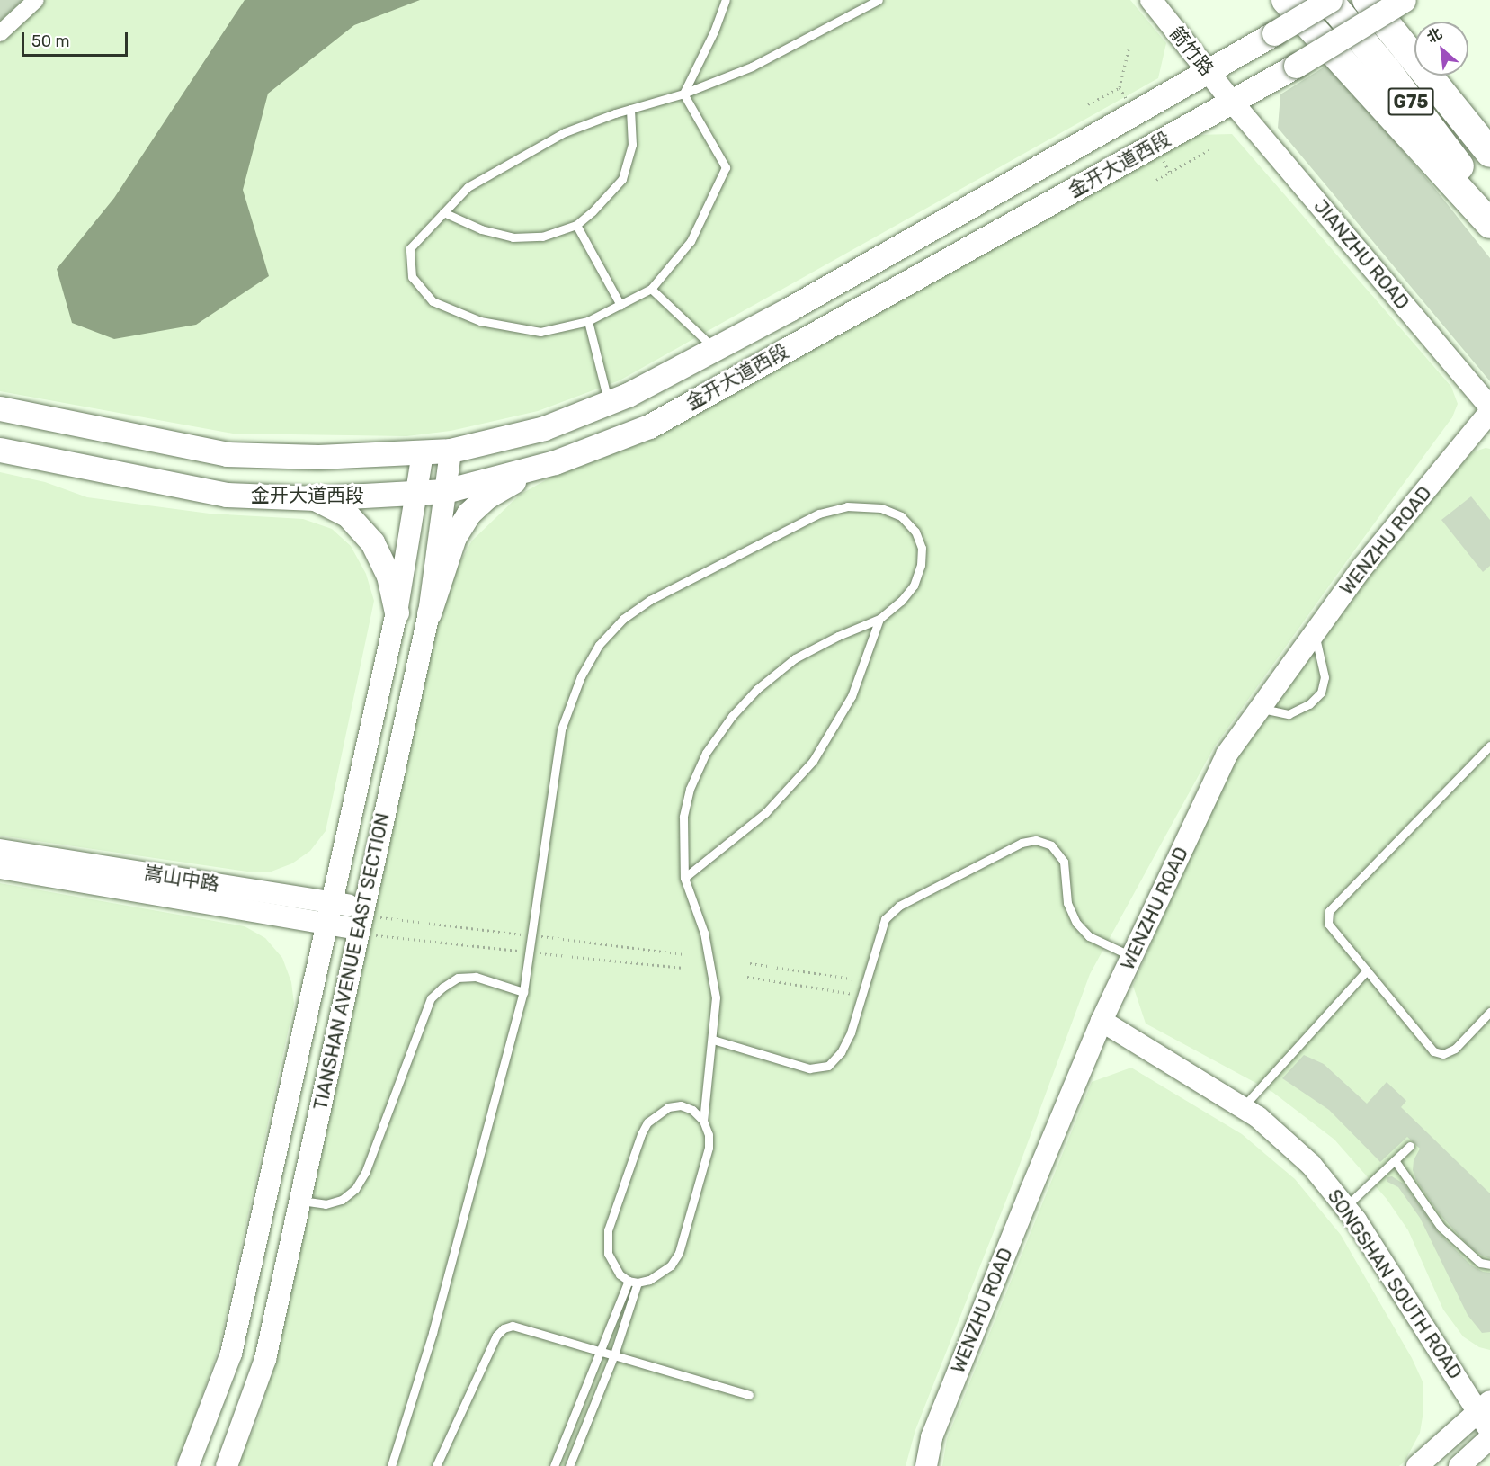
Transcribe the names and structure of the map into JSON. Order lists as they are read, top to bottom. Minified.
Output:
{"streets":{"highway":["G75"],"main road":["箭竹路","金开大道西段","JIANZHU ROAD","WENZHU ROAD","嵩山中路","TIANSHAN AVENUE EAST SECTION","SONGSHAN SOUTH ROAD"]},"crossings":[["箭竹路","金开大道西段"],["箭竹路","JIANZHU ROAD"],["G75","金开大道西段"],["金开大道西段","JIANZHU ROAD"],["金开大道西段","TIANSHAN AVENUE EAST SECTION"],["WENZHU ROAD","SONGSHAN SOUTH ROAD"],["嵩山中路","TIANSHAN AVENUE EAST SECTION"]],"scale_bar":"50 m","north":"top left"}
